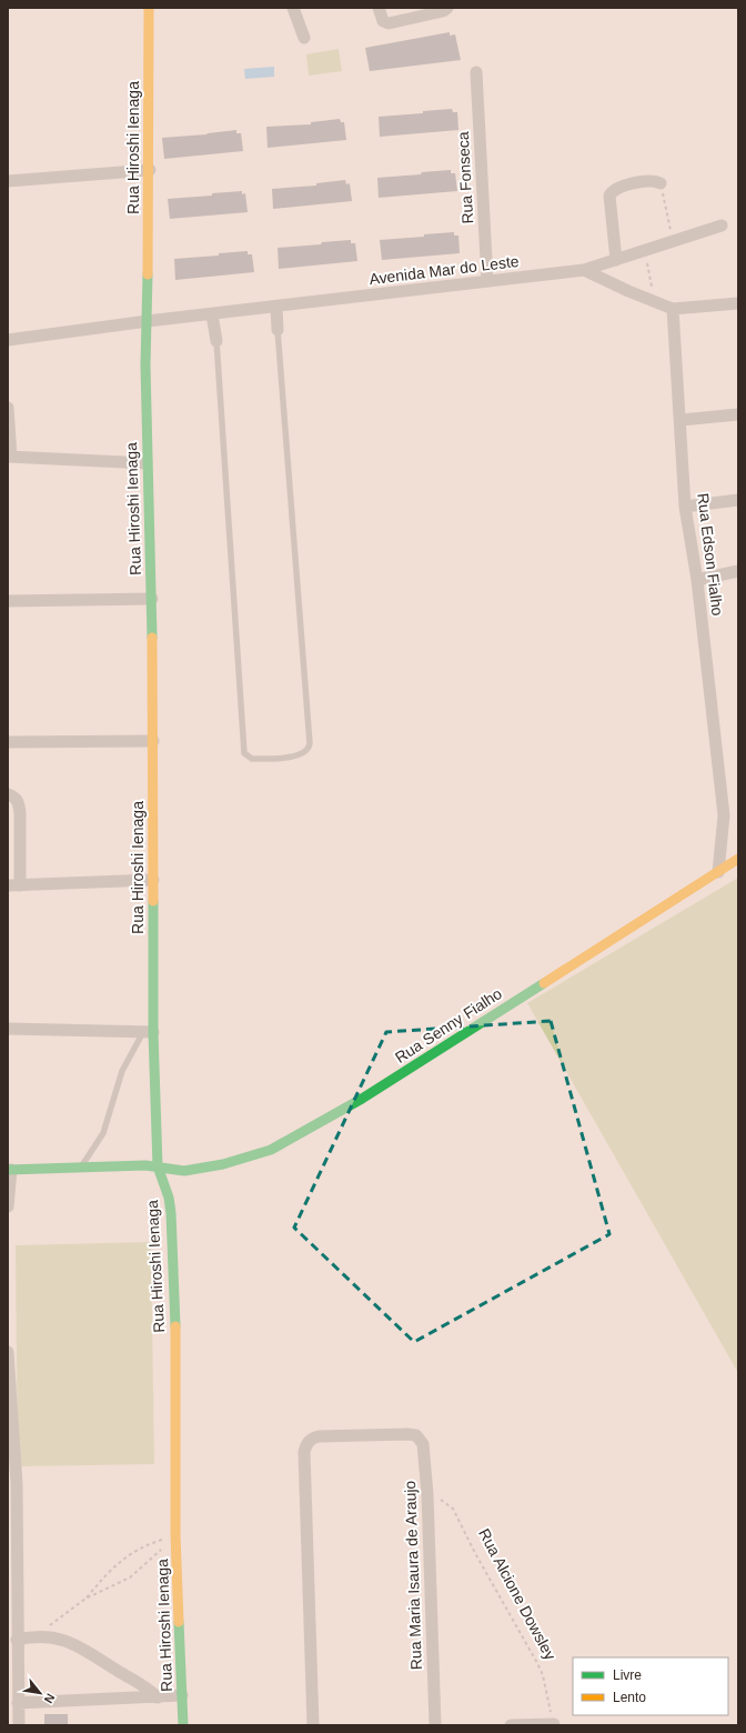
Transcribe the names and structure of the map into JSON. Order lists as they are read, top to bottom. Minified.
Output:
{"streets":{"street":["Rua Hiroshi Ienaga","Rua Fonseca","Avenida Mar do Leste","Rua Edson Fialho","Rua Senny Fialho","Rua Maria Isaura de Araujo"],"path":["Rua Alcione Dowsley"]},"crossings":[["Rua Hiroshi Ienaga","Avenida Mar do Leste"],["Rua Hiroshi Ienaga","Rua Senny Fialho"],["Rua Fonseca","Avenida Mar do Leste"],["Rua Edson Fialho","Rua Senny Fialho"],["Rua Maria Isaura de Araujo","Rua Alcione Dowsley"]],"legend":["Livre","Lento"],"north":"bottom right"}
